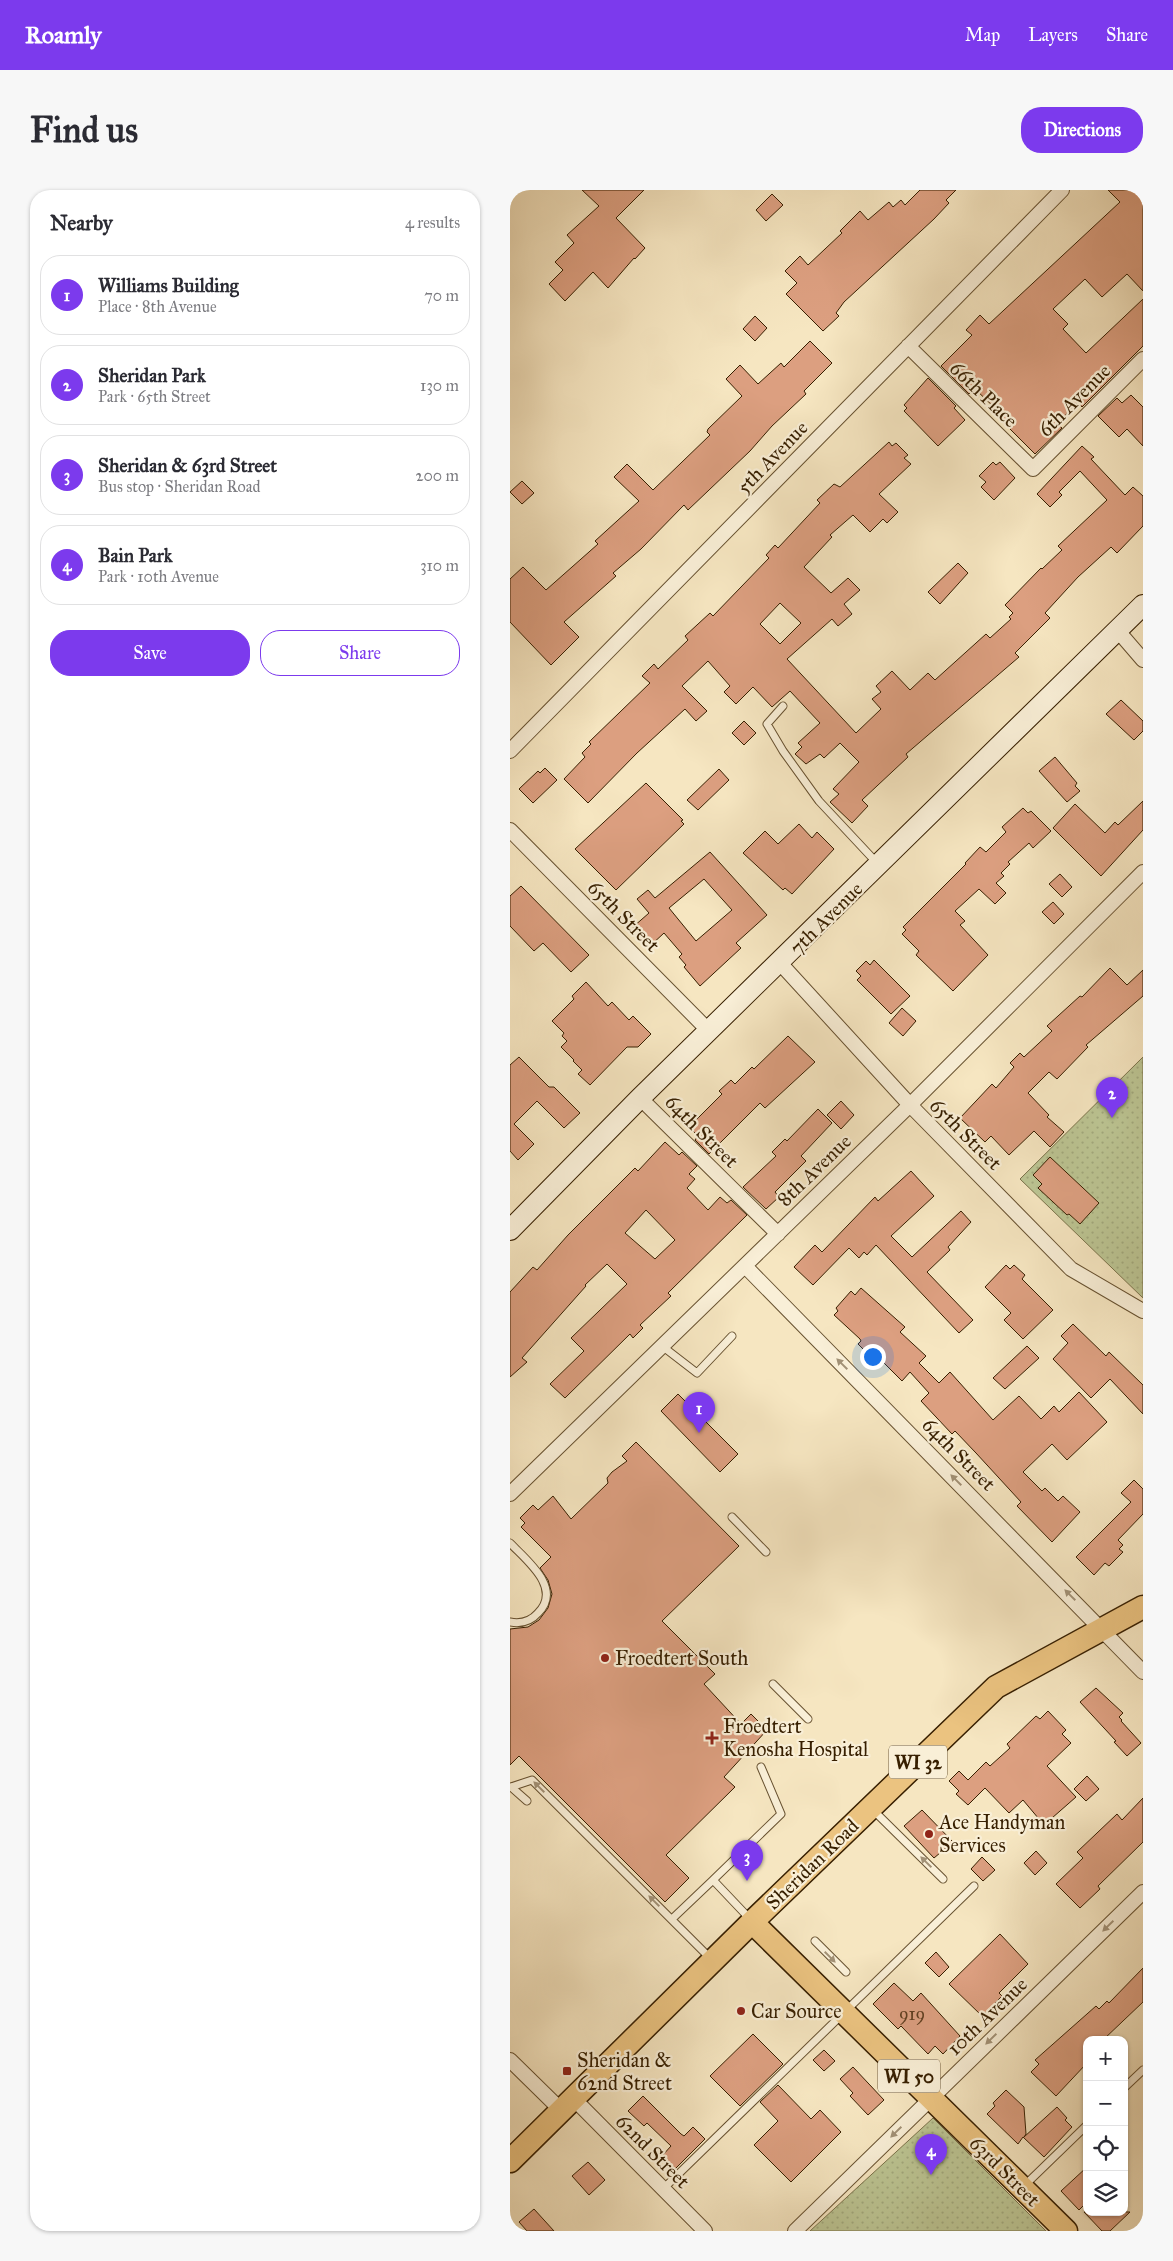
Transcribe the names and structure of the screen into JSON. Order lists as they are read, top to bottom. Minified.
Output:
{"streets":{"main road":["WI 32","Sheridan Road","WI 50","63rd Street"],"street":["66th Place","6th Avenue","5th Avenue","65th Street","7th Avenue","64th Street","8th Avenue","10th Avenue","62nd Street"]},"crossings":[["66th Place","6th Avenue"],["66th Place","5th Avenue"],["65th Street","7th Avenue"],["65th Street","8th Avenue"],["7th Avenue","64th Street"],["64th Street","8th Avenue"],["64th Street","Sheridan Road"],["Sheridan Road","62nd Street"],["Sheridan Road","63rd Street"],["10th Avenue","63rd Street"]],"one_way":["64th Street","10th Avenue"],"places":{"other":["Froedtert South","Ace Handyman Services","Car Source"],"health":["Froedtert Kenosha Hospital"],"transit":["Sheridan & 62nd Street"]},"house_numbers":["919"],"page":{"header":"Roamly","nav":["Map","Layers","Share"],"buttons":["Directions",["Save","Share"]],"title":"Find us","heading":["Nearby","4 results"],"list":[{"mark":"1","name":"Williams Building","note":"Place · 8th Avenue","value":"70 m"},{"mark":"2","name":"Sheridan Park","note":"Park · 65th Street","value":"130 m"},{"mark":"3","name":"Sheridan & 63rd Street","note":"Bus stop · Sheridan Road","value":"200 m"},{"mark":"4","name":"Bain Park","note":"Park · 10th Avenue","value":"310 m"}],"pins":["2","1","3","4"],"map_buttons":["+","−"]}}
